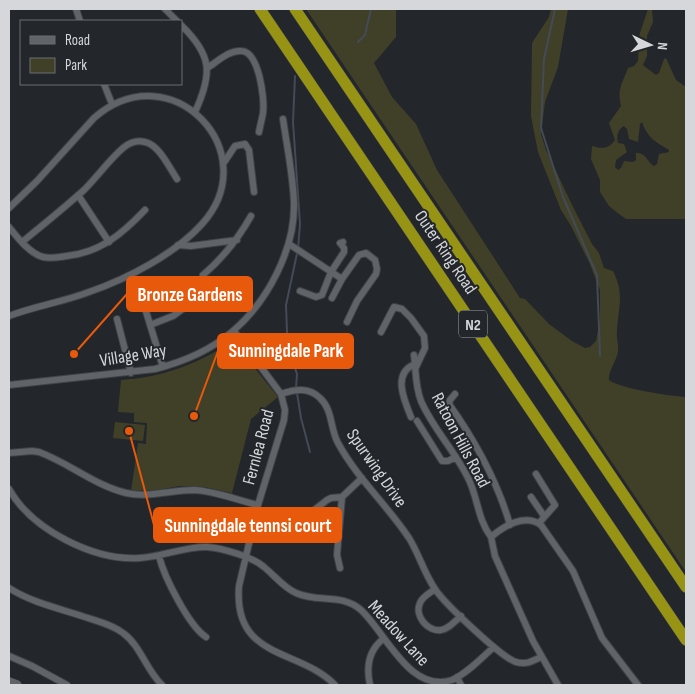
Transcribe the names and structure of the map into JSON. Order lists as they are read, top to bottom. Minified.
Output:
{"streets":{"highway":["Outer Ring Road","N2"],"street":["Village Way","Ratoon Hills Road","Fernlea Road","Spurwing Drive","Meadow Lane"]},"crossings":[["Village Way","Fernlea Road"],["Ratoon Hills Road","Spurwing Drive"],["Fernlea Road","Spurwing Drive"],["Fernlea Road","Meadow Lane"],["Spurwing Drive","Meadow Lane"]],"places":["Bronze Gardens","Sunningdale Park","Sunningdale tennsi court"],"legend":["Road","Park"],"north":"right"}
